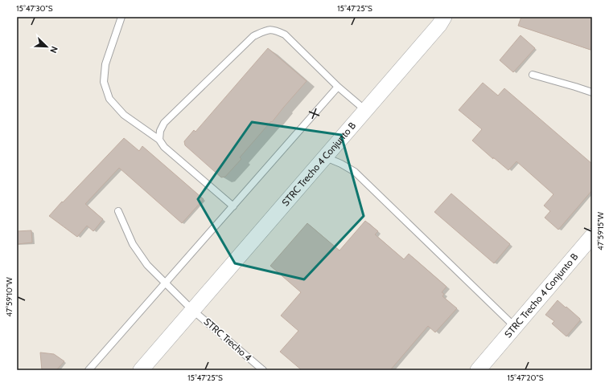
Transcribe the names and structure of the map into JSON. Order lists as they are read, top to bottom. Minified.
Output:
{"streets":{"street":["STRC Trecho 4 Conjunto B"],"lane":["STRC Trecho 4"]},"crossings":[["STRC Trecho 4 Conjunto B","STRC Trecho 4"]],"north":"bottom right","coordinates":["15°47'30\"S","15°47'25\"S","47°59'15\"W","47°59'10\"W","15°47'20\"S"]}
